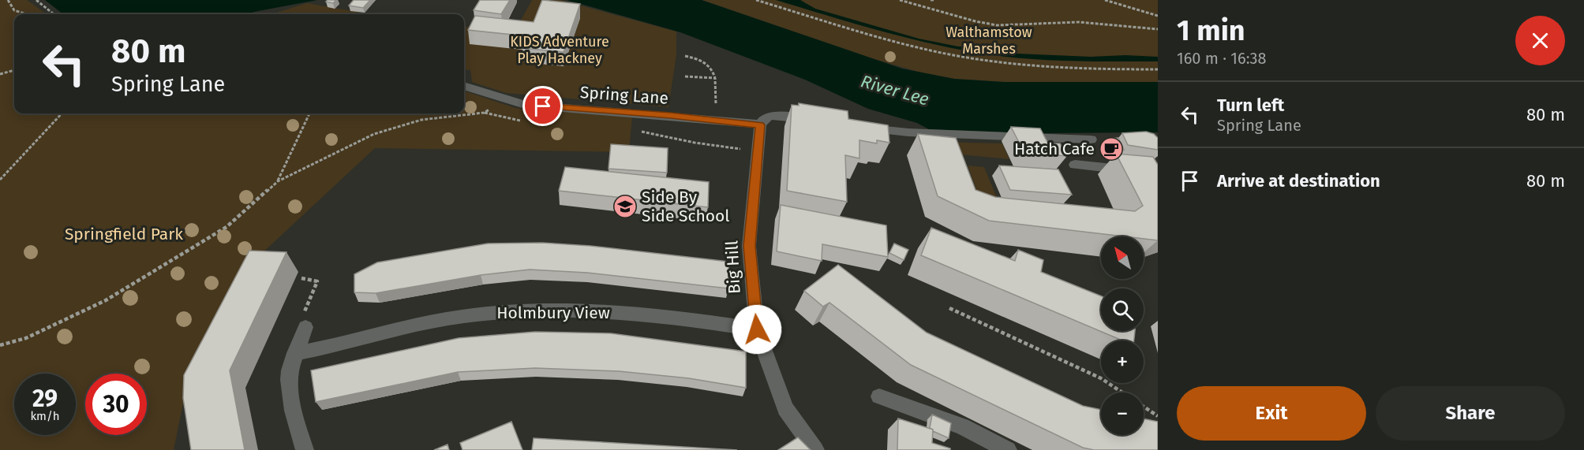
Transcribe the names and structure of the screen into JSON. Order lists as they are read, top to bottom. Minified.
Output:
{"streets":{"street":["Spring Lane","Big Hill","Holmbury View"]},"crossings":[["Spring Lane","Big Hill"],["Big Hill","Holmbury View"]],"water":["River Lee"],"parks":["Walthamstow Marshes","KIDS Adventure Play Hackney","Springfield Park"],"places":{"cafe":["Hatch Cafe"],"school or university":["Side By Side School"]},"north":"top left","page":{"heading":["1 min","160 m · 16:38"],"turn":["80 m","Spring Lane"],"list":[{"name":"Turn left","note":"Spring Lane","value":"80 m"},{"name":"Arrive at destination","value":"80 m"}],"map_buttons":["+","−"],"speed":"29 km/h","limit":"30","buttons":["Exit","Share"]}}
